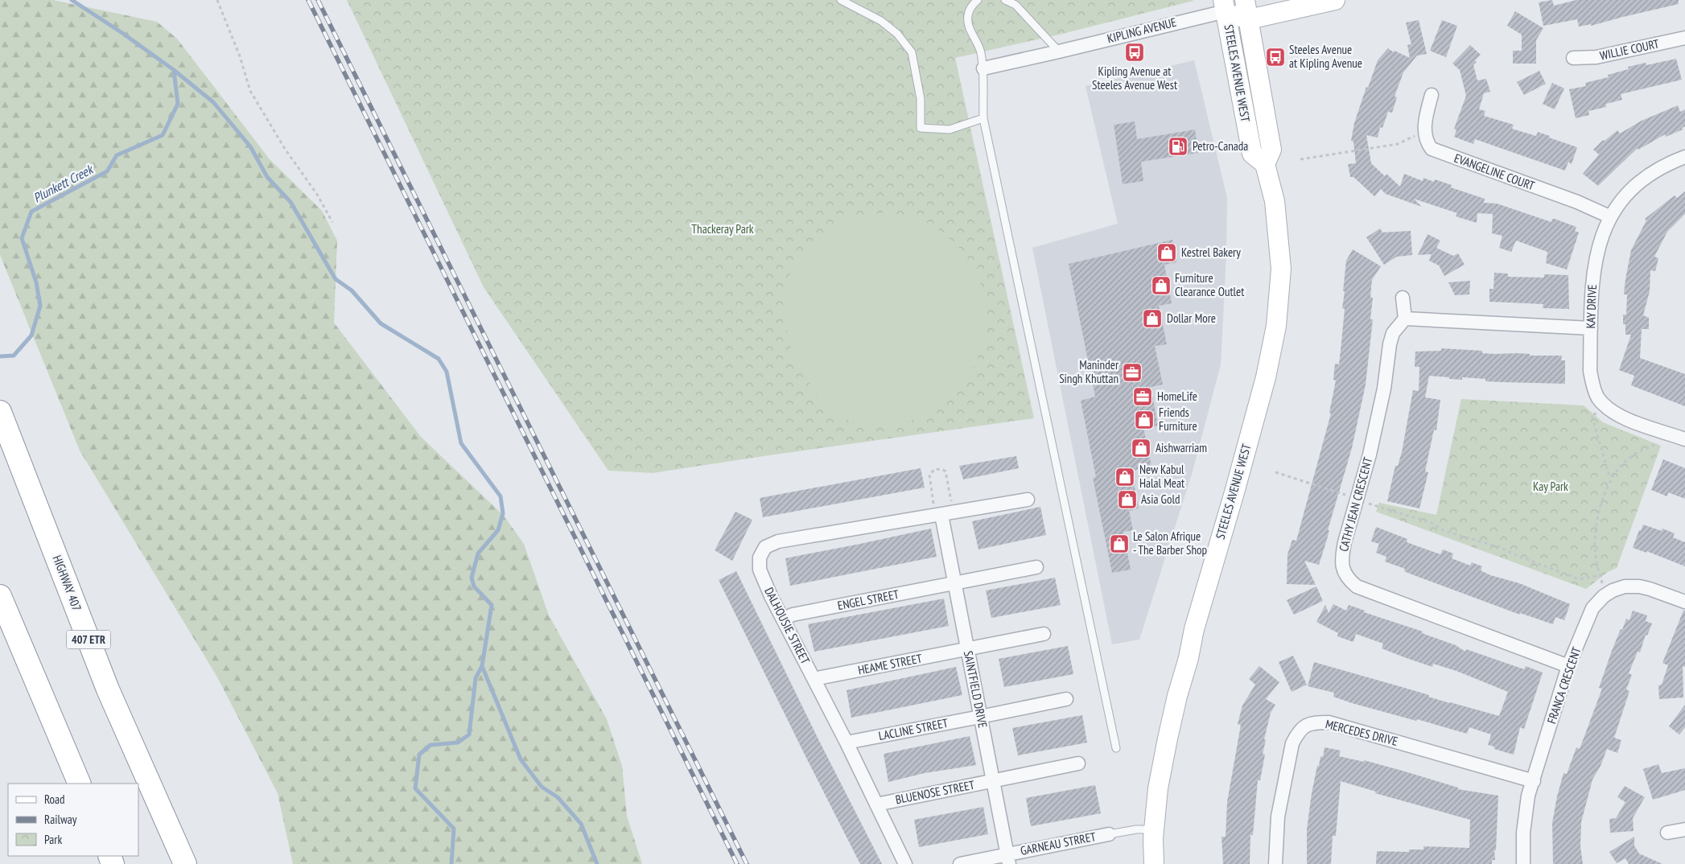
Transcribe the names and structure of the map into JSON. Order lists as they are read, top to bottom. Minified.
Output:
{"streets":{"highway":["HIGHWAY 407","407 ETR"],"main road":["STEELES AVENUE WEST"],"street":["KIPLING AVENUE","WILLIE COURT","EVANGELINE COURT","KAY DRIVE","CATHY JEAN CRESCENT","ENGEL STREET","DALHOUSIE STREET","HEAME STREET","FRANCA CRESCENT","SAINTFIELD DRIVE","LACLINE STREET","MERCEDES DRIVE","BLUENOSE STREET","GARNEAU STRRET"]},"crossings":[["KIPLING AVENUE","STEELES AVENUE WEST"],["EVANGELINE COURT","KAY DRIVE"],["CATHY JEAN CRESCENT","FRANCA CRESCENT"],["ENGEL STREET","DALHOUSIE STREET"],["ENGEL STREET","SAINTFIELD DRIVE"],["DALHOUSIE STREET","HEAME STREET"],["DALHOUSIE STREET","SAINTFIELD DRIVE"],["DALHOUSIE STREET","LACLINE STREET"],["DALHOUSIE STREET","BLUENOSE STREET"],["HEAME STREET","SAINTFIELD DRIVE"],["FRANCA CRESCENT","MERCEDES DRIVE"],["SAINTFIELD DRIVE","LACLINE STREET"],["SAINTFIELD DRIVE","BLUENOSE STREET"],["SAINTFIELD DRIVE","GARNEAU STRRET"]],"water":["Plunkett Creek"],"parks":["Thackeray Park","Kay Park"],"places":{"bus stop":["Kipling Avenue at Steeles Avenue West","Steeles Avenue at Kipling Avenue"],"fuel station":["Petro-Canada"],"shop":["Kestrel Bakery","Furniture Clearance Outlet","Dollar More","Friends Furniture","Aishwarriam","New Kabul Halal Meat","Asia Gold","Le Salon Afrique - The Barber Shop"],"office":["Maninder Singh Khuttan","HomeLife"]},"legend":["Road","Railway","Park"]}
